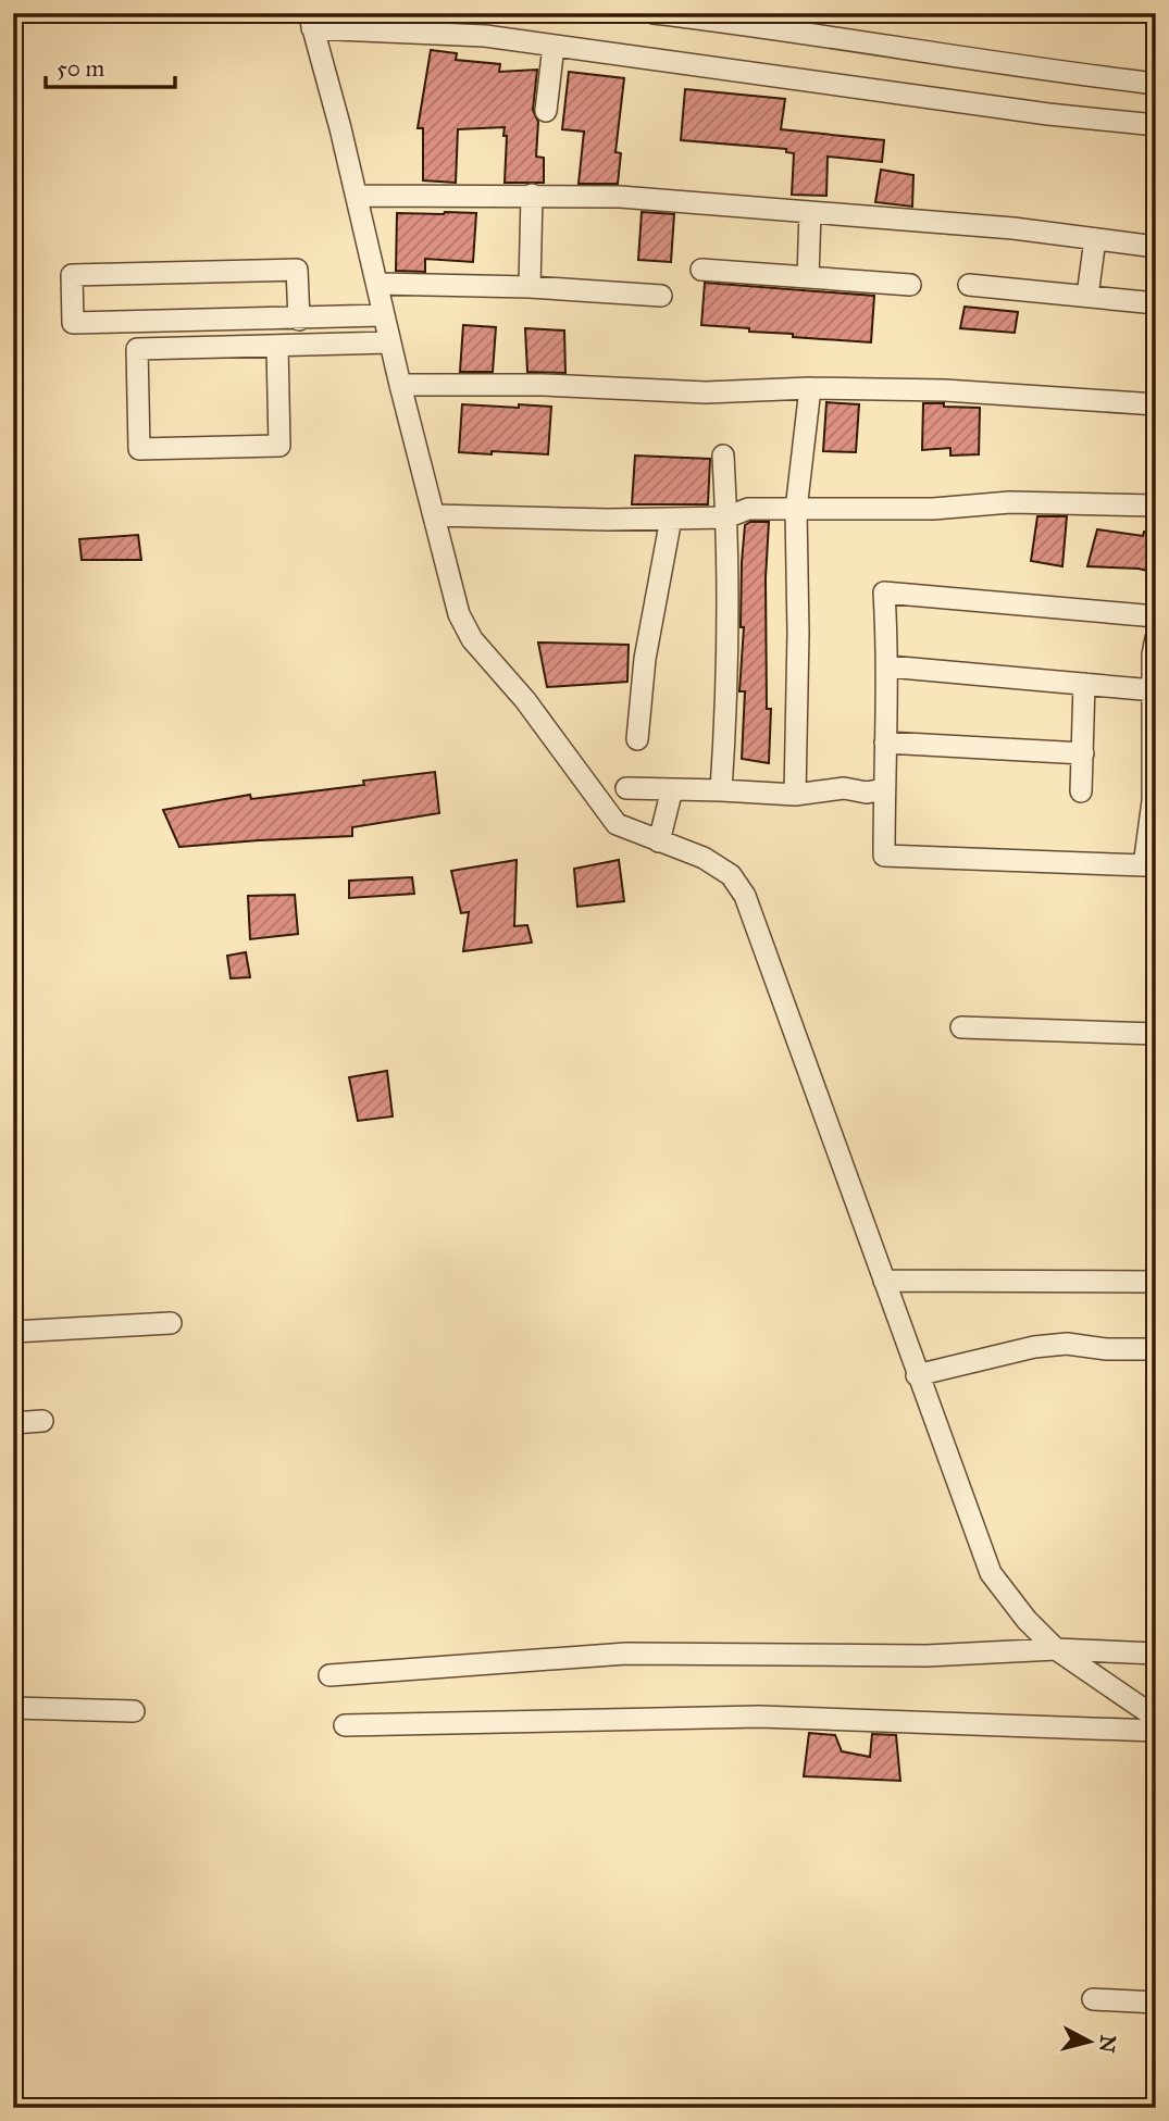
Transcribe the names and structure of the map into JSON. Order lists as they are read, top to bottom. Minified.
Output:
{"scale_bar":"50 m","north":"right"}
